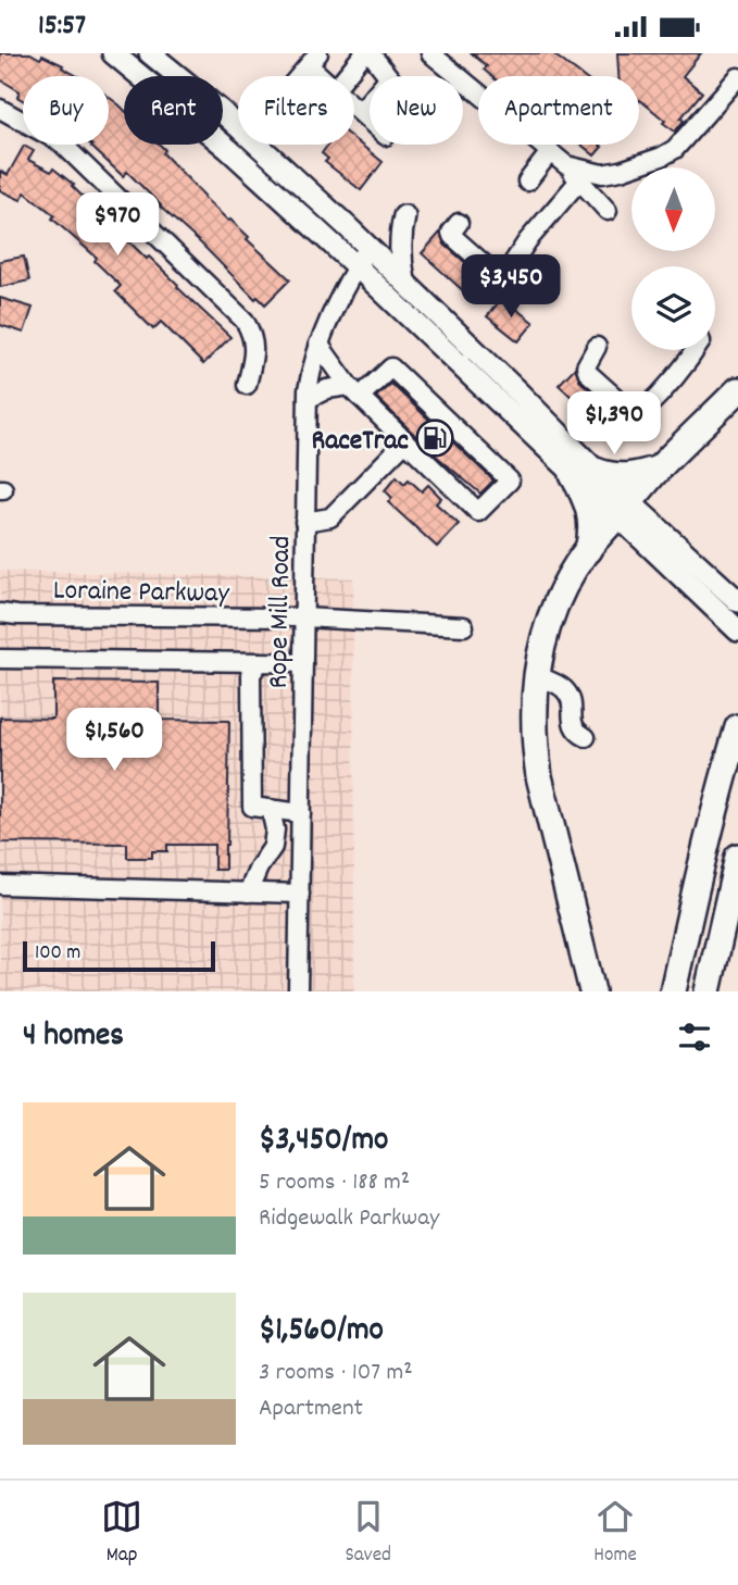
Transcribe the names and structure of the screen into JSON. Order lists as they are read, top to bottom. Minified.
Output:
{"streets":{"street":["Loraine Parkway","Rope Mill Road"]},"crossings":[["Loraine Parkway","Rope Mill Road"]],"places":{"fuel station":["RaceTrac"]},"scale_bar":"100 m","north":"bottom","page":{"status":"15:57","chip":["Buy","Rent","Filters","New","Apartment"],"price":["$970","$3,450","$1,390","$1,560"],"scale":"100 m","heading":"4 homes","list":[{"name":"$3,450/mo","note":"5 rooms · 188 m² · Ridgewalk Parkway"},{"name":"$1,560/mo","note":"3 rooms · 107 m² · Apartment"}],"tabs":["Map","Saved","Home"]}}
